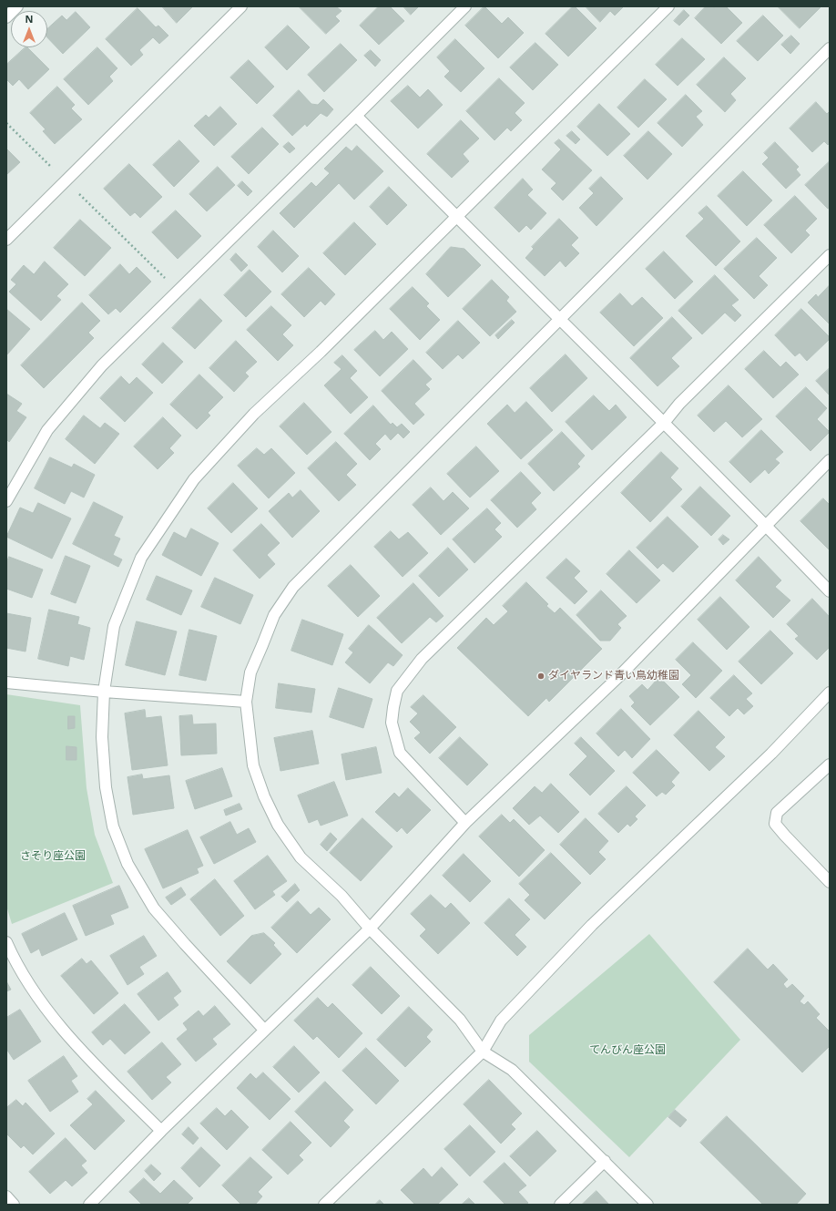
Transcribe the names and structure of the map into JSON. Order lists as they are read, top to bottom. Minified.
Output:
{"parks":["さそり座公園","てんびん座公園"],"places":["ダイヤランド青い鳥幼稚園"],"north":"top"}
